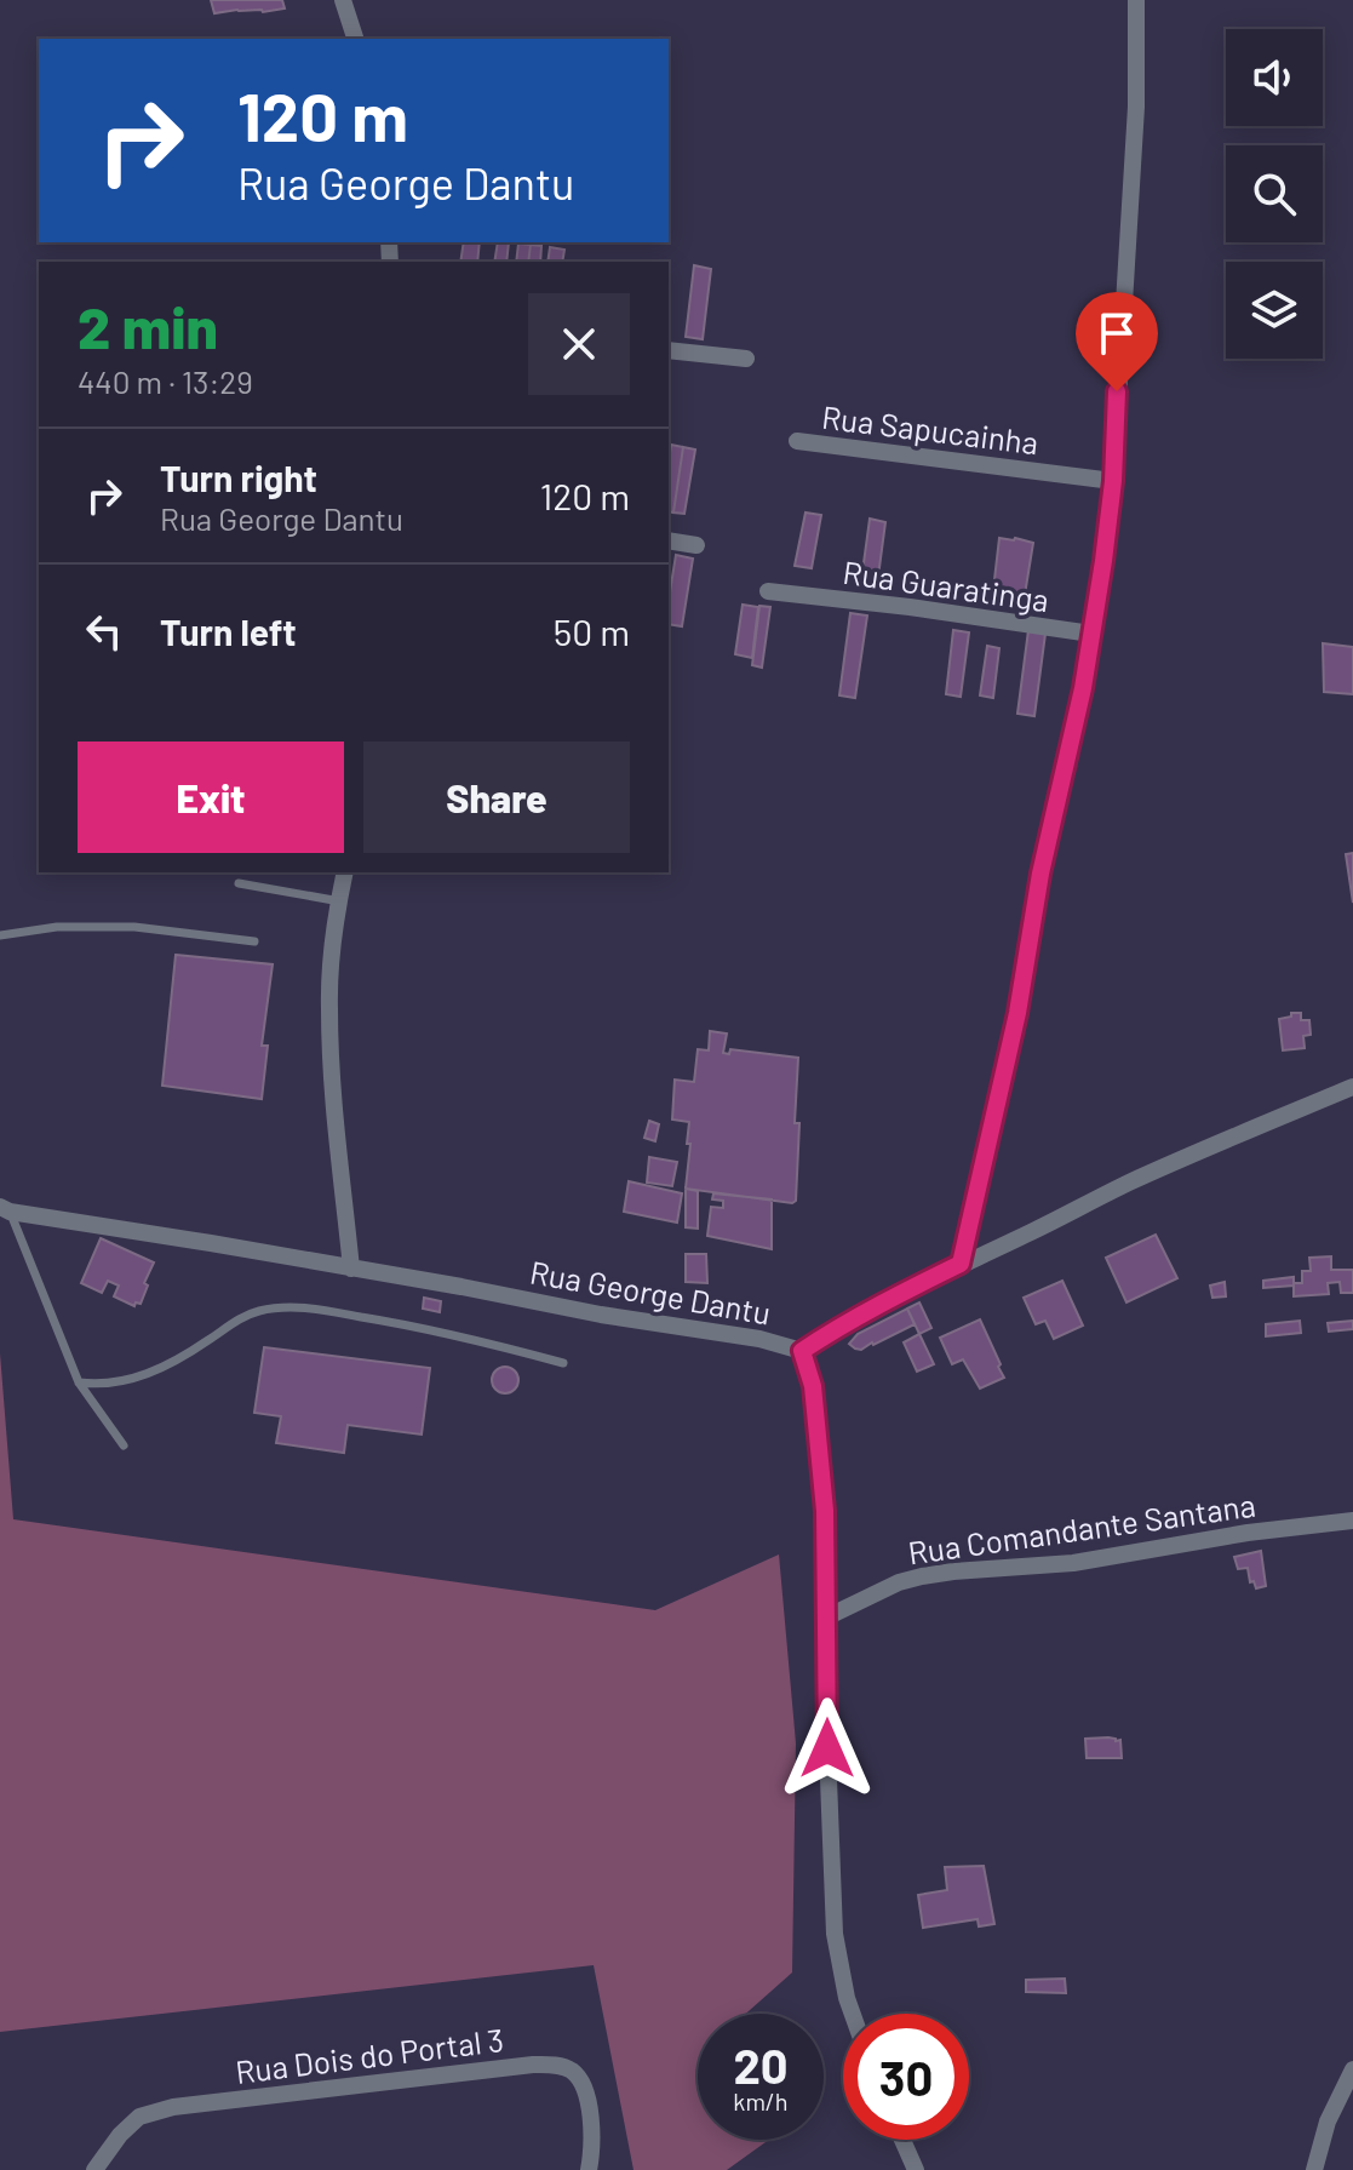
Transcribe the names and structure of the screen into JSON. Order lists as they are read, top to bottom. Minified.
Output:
{"streets":{"street":["Rua Sapucainha","Rua Guaratinga","Rua George Dantu","Rua Comandante Santana","Rua Dois do Portal 3"]},"page":{"turn":["120 m","Rua George Dantu"],"heading":["2 min","440 m · 13:29"],"list":[{"name":"Turn right","note":"Rua George Dantu","value":"120 m"},{"name":"Turn left","value":"50 m"}],"buttons":["Exit","Share"],"speed":"20 km/h","limit":"30"}}
